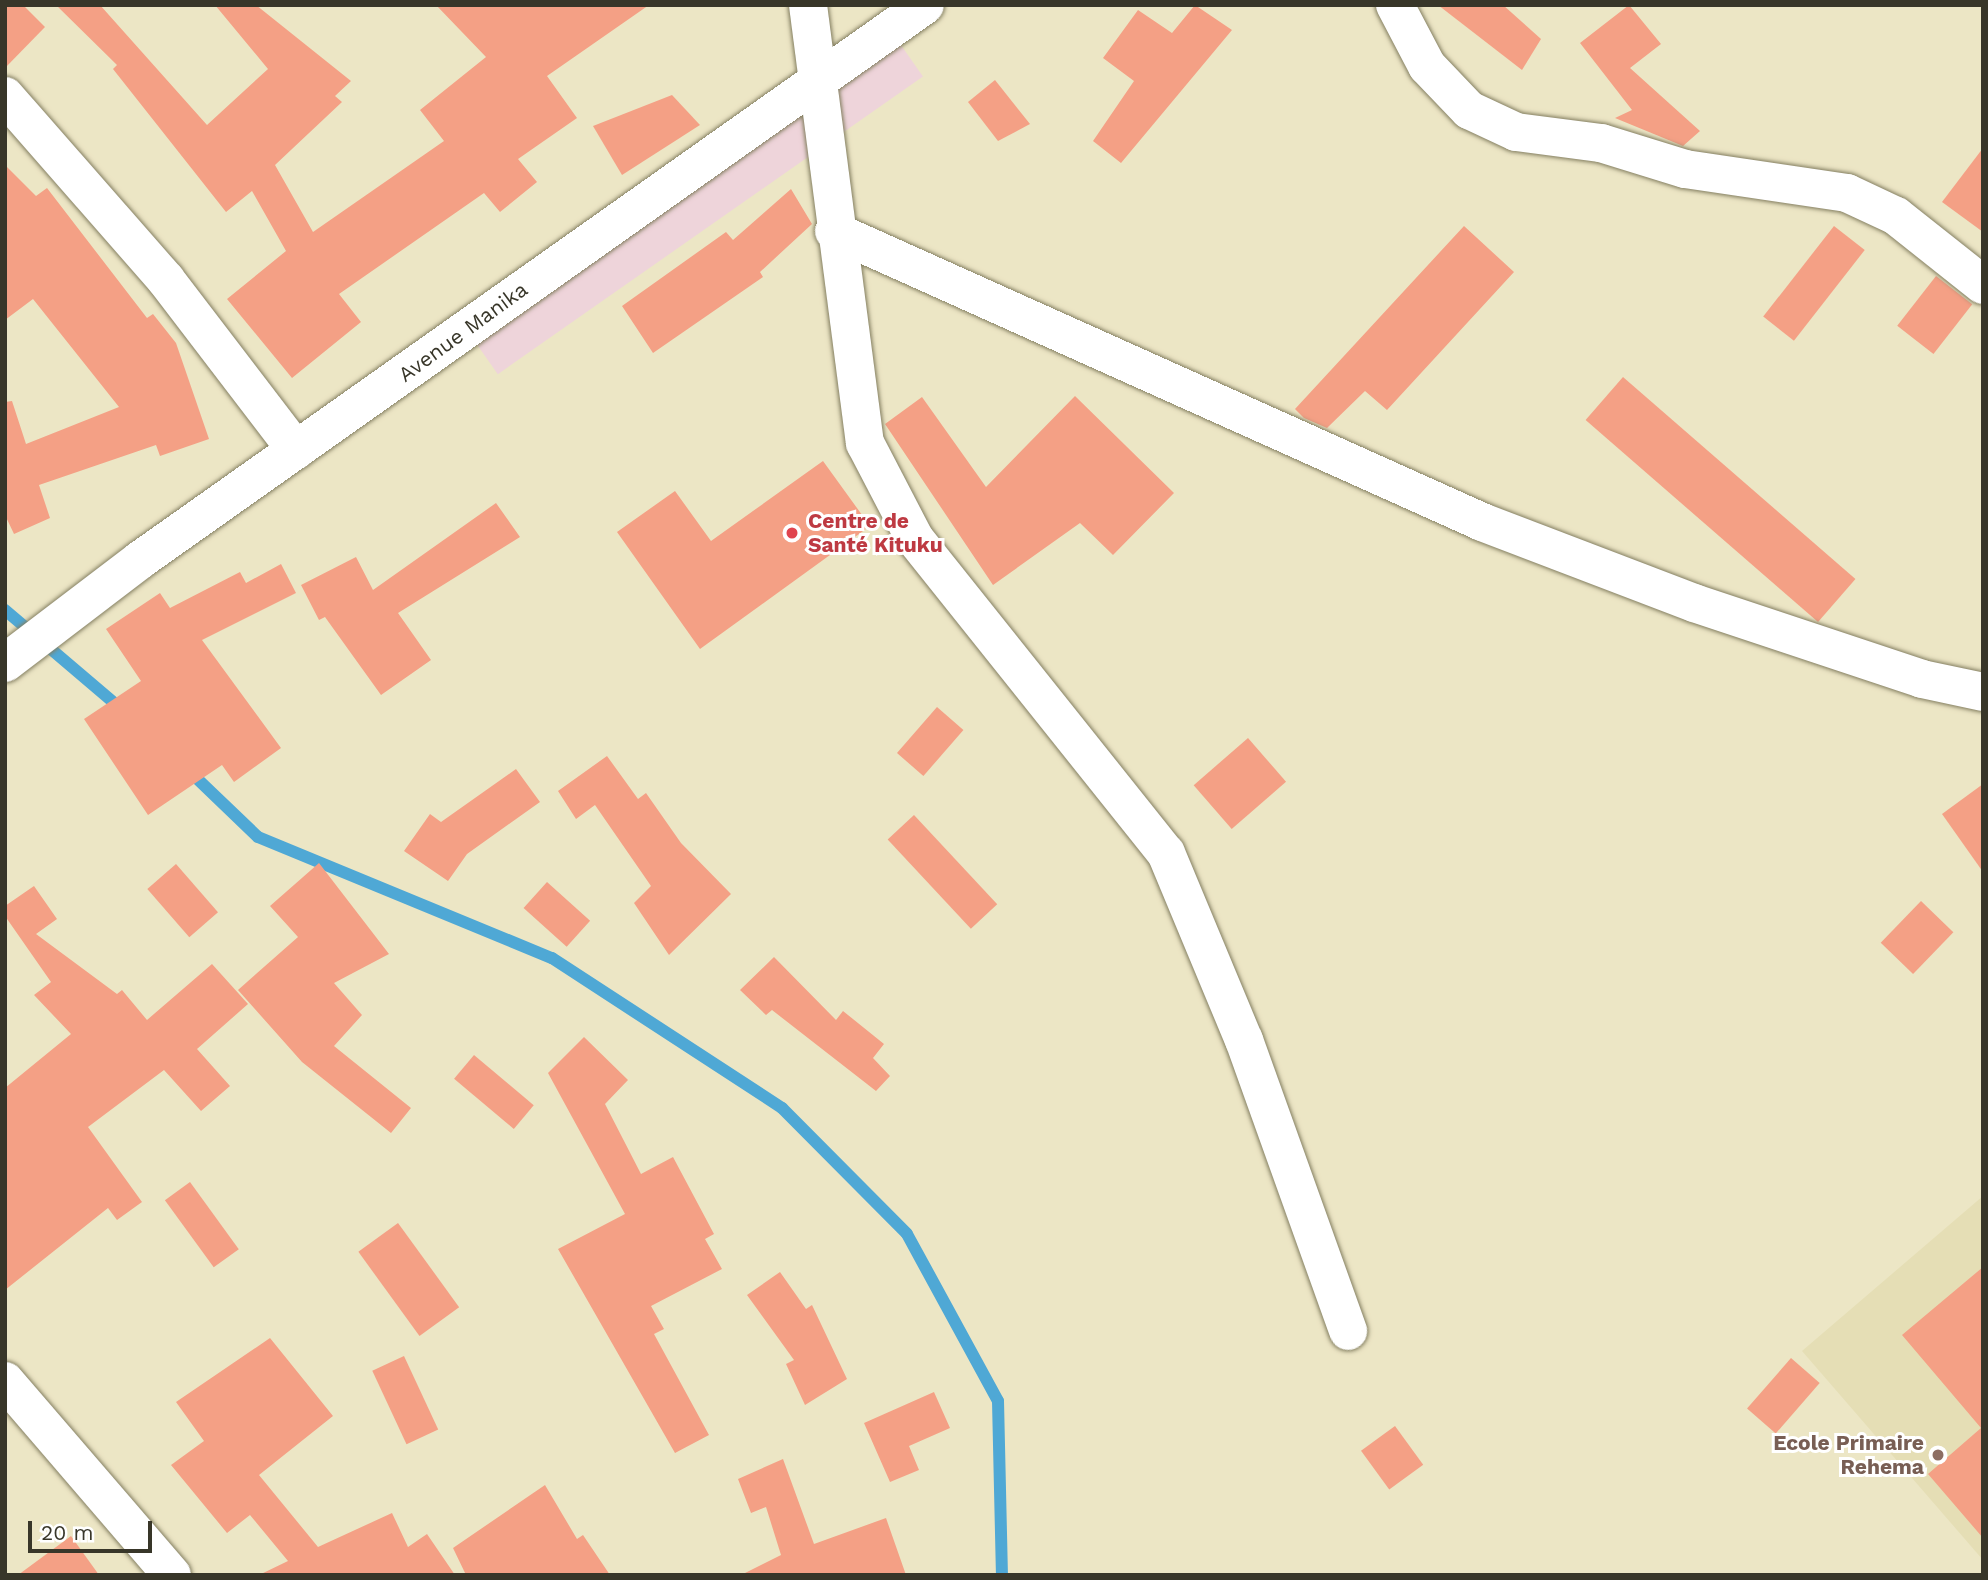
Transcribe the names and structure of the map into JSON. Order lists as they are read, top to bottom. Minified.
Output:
{"streets":{"street":["Avenue Manika"]},"places":["Centre de Santé Kituku","Ecole Primaire Rehema"],"scale_bar":"20 m"}
